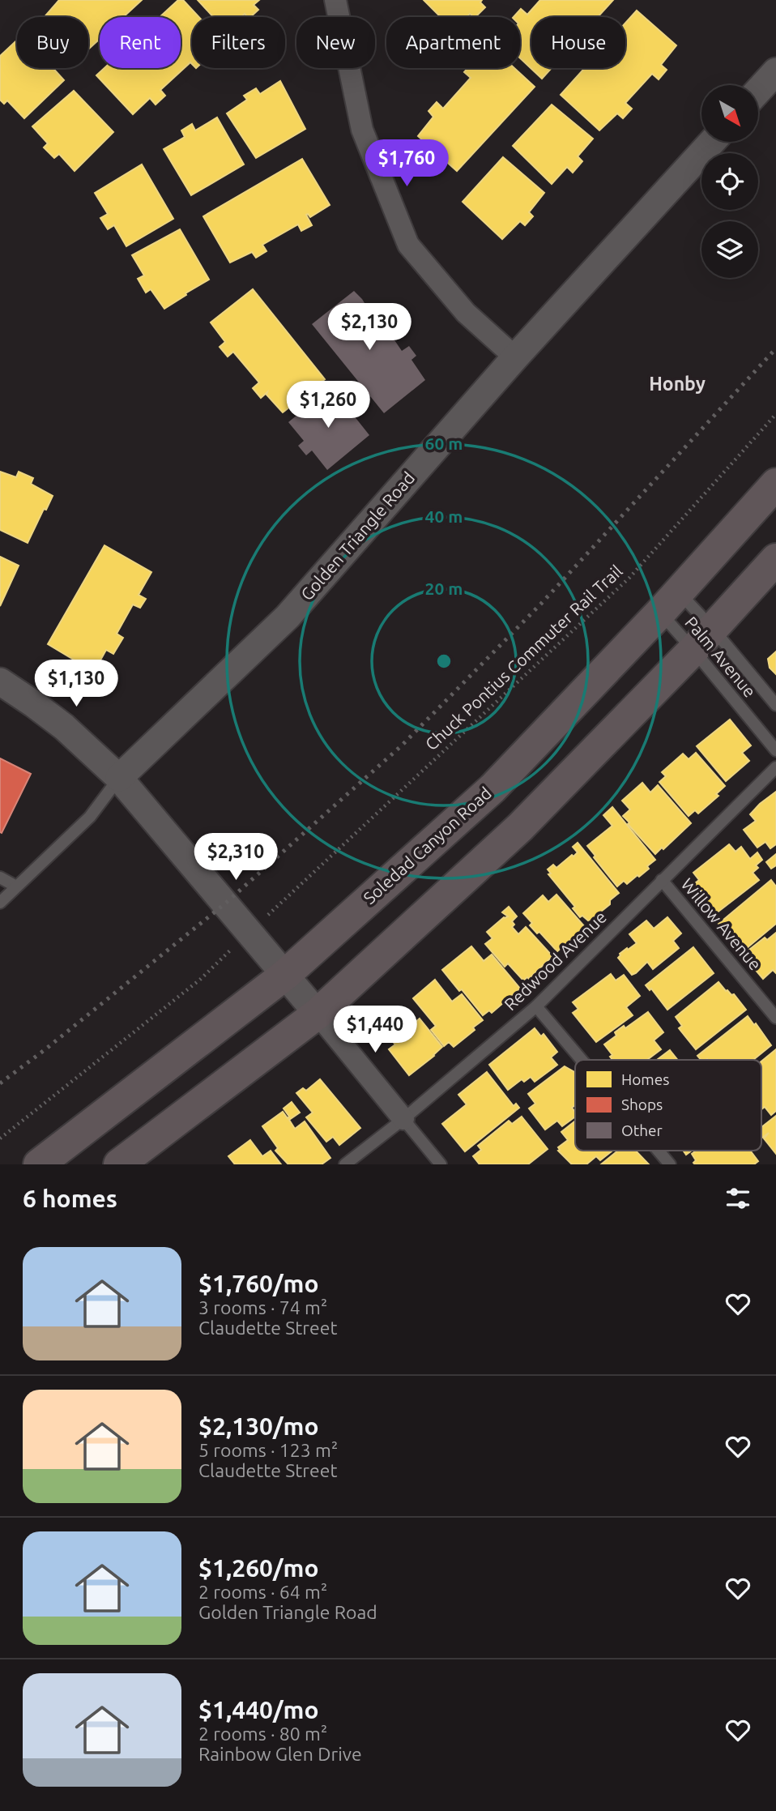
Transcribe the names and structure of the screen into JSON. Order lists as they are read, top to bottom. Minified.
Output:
{"streets":{"main road":["Soledad Canyon Road"],"street":["Golden Triangle Road"],"lane":["Palm Avenue","Willow Avenue","Redwood Avenue"],"path":["Chuck Pontius Commuter Rail Trail"]},"crossings":[["Palm Avenue","Soledad Canyon Road"],["Willow Avenue","Redwood Avenue"]],"districts":["Honby"],"legend":["Homes","Shops","Other"],"north":"bottom right","page":{"chip":["Buy","Rent","Filters","New","Apartment","House"],"price":["$1,760","$2,130","$1,260","$1,130","$2,310","$1,440"],"heading":"6 homes","list":[{"name":"$1,760/mo","note":"3 rooms · 74 m² · Claudette Street"},{"name":"$2,130/mo","note":"5 rooms · 123 m² · Claudette Street"},{"name":"$1,260/mo","note":"2 rooms · 64 m² · Golden Triangle Road"},{"name":"$1,440/mo","note":"2 rooms · 80 m² · Rainbow Glen Drive"}]},"rings":["60 m","40 m","20 m"]}
